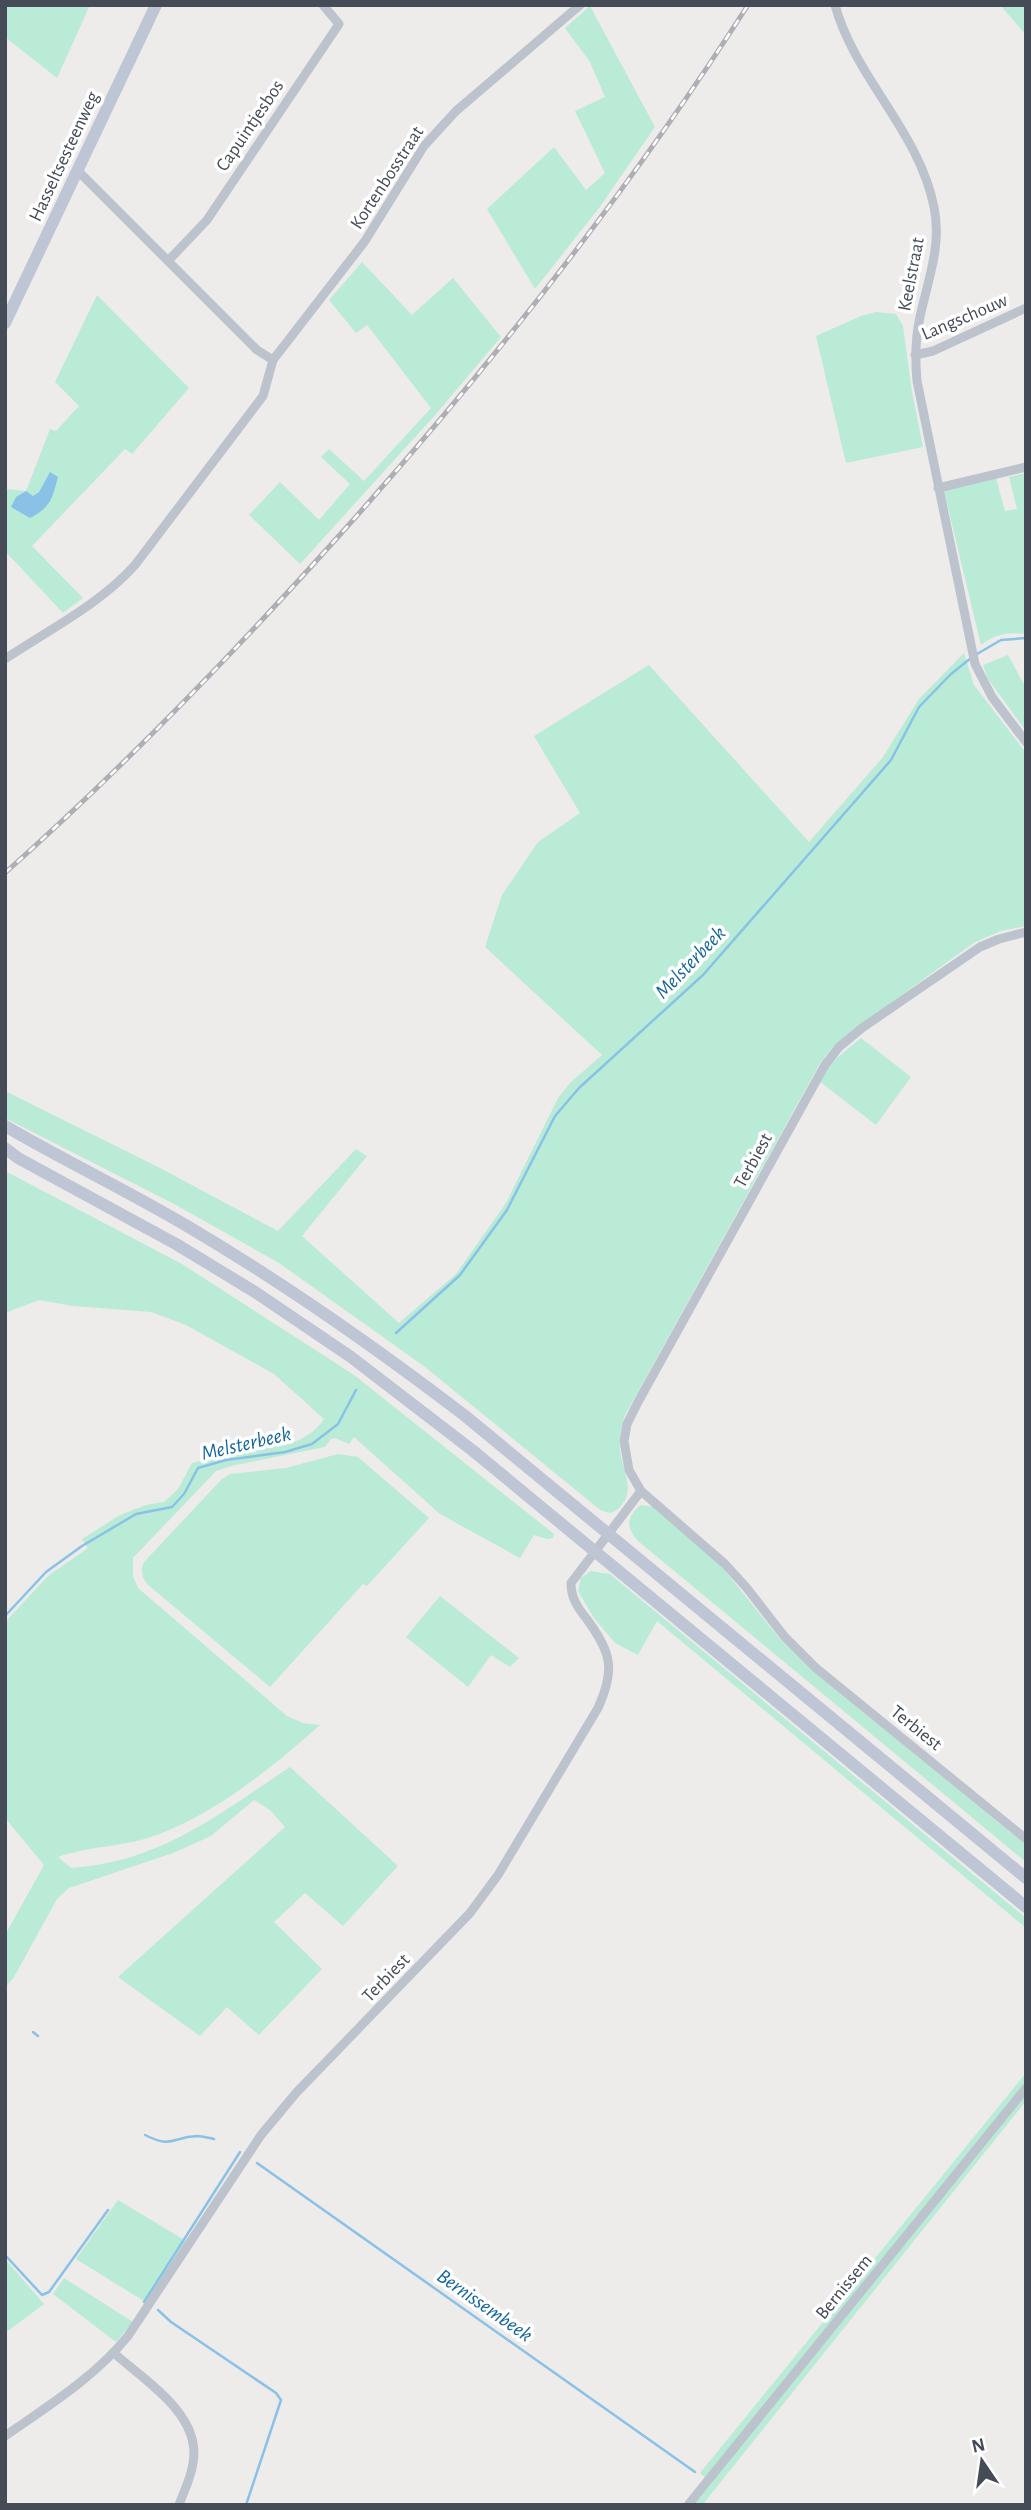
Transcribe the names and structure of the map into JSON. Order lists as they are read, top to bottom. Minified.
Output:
{"streets":{"main road":["Hasseltsesteenweg"],"street":["Capuintjesbos","Kortenbosstraat","Keelstraat","Langschouw","Terbiest","Bernissem"]},"crossings":[["Keelstraat","Langschouw"]],"water":["Melsterbeek","Bernissembeek"],"north":"top"}
